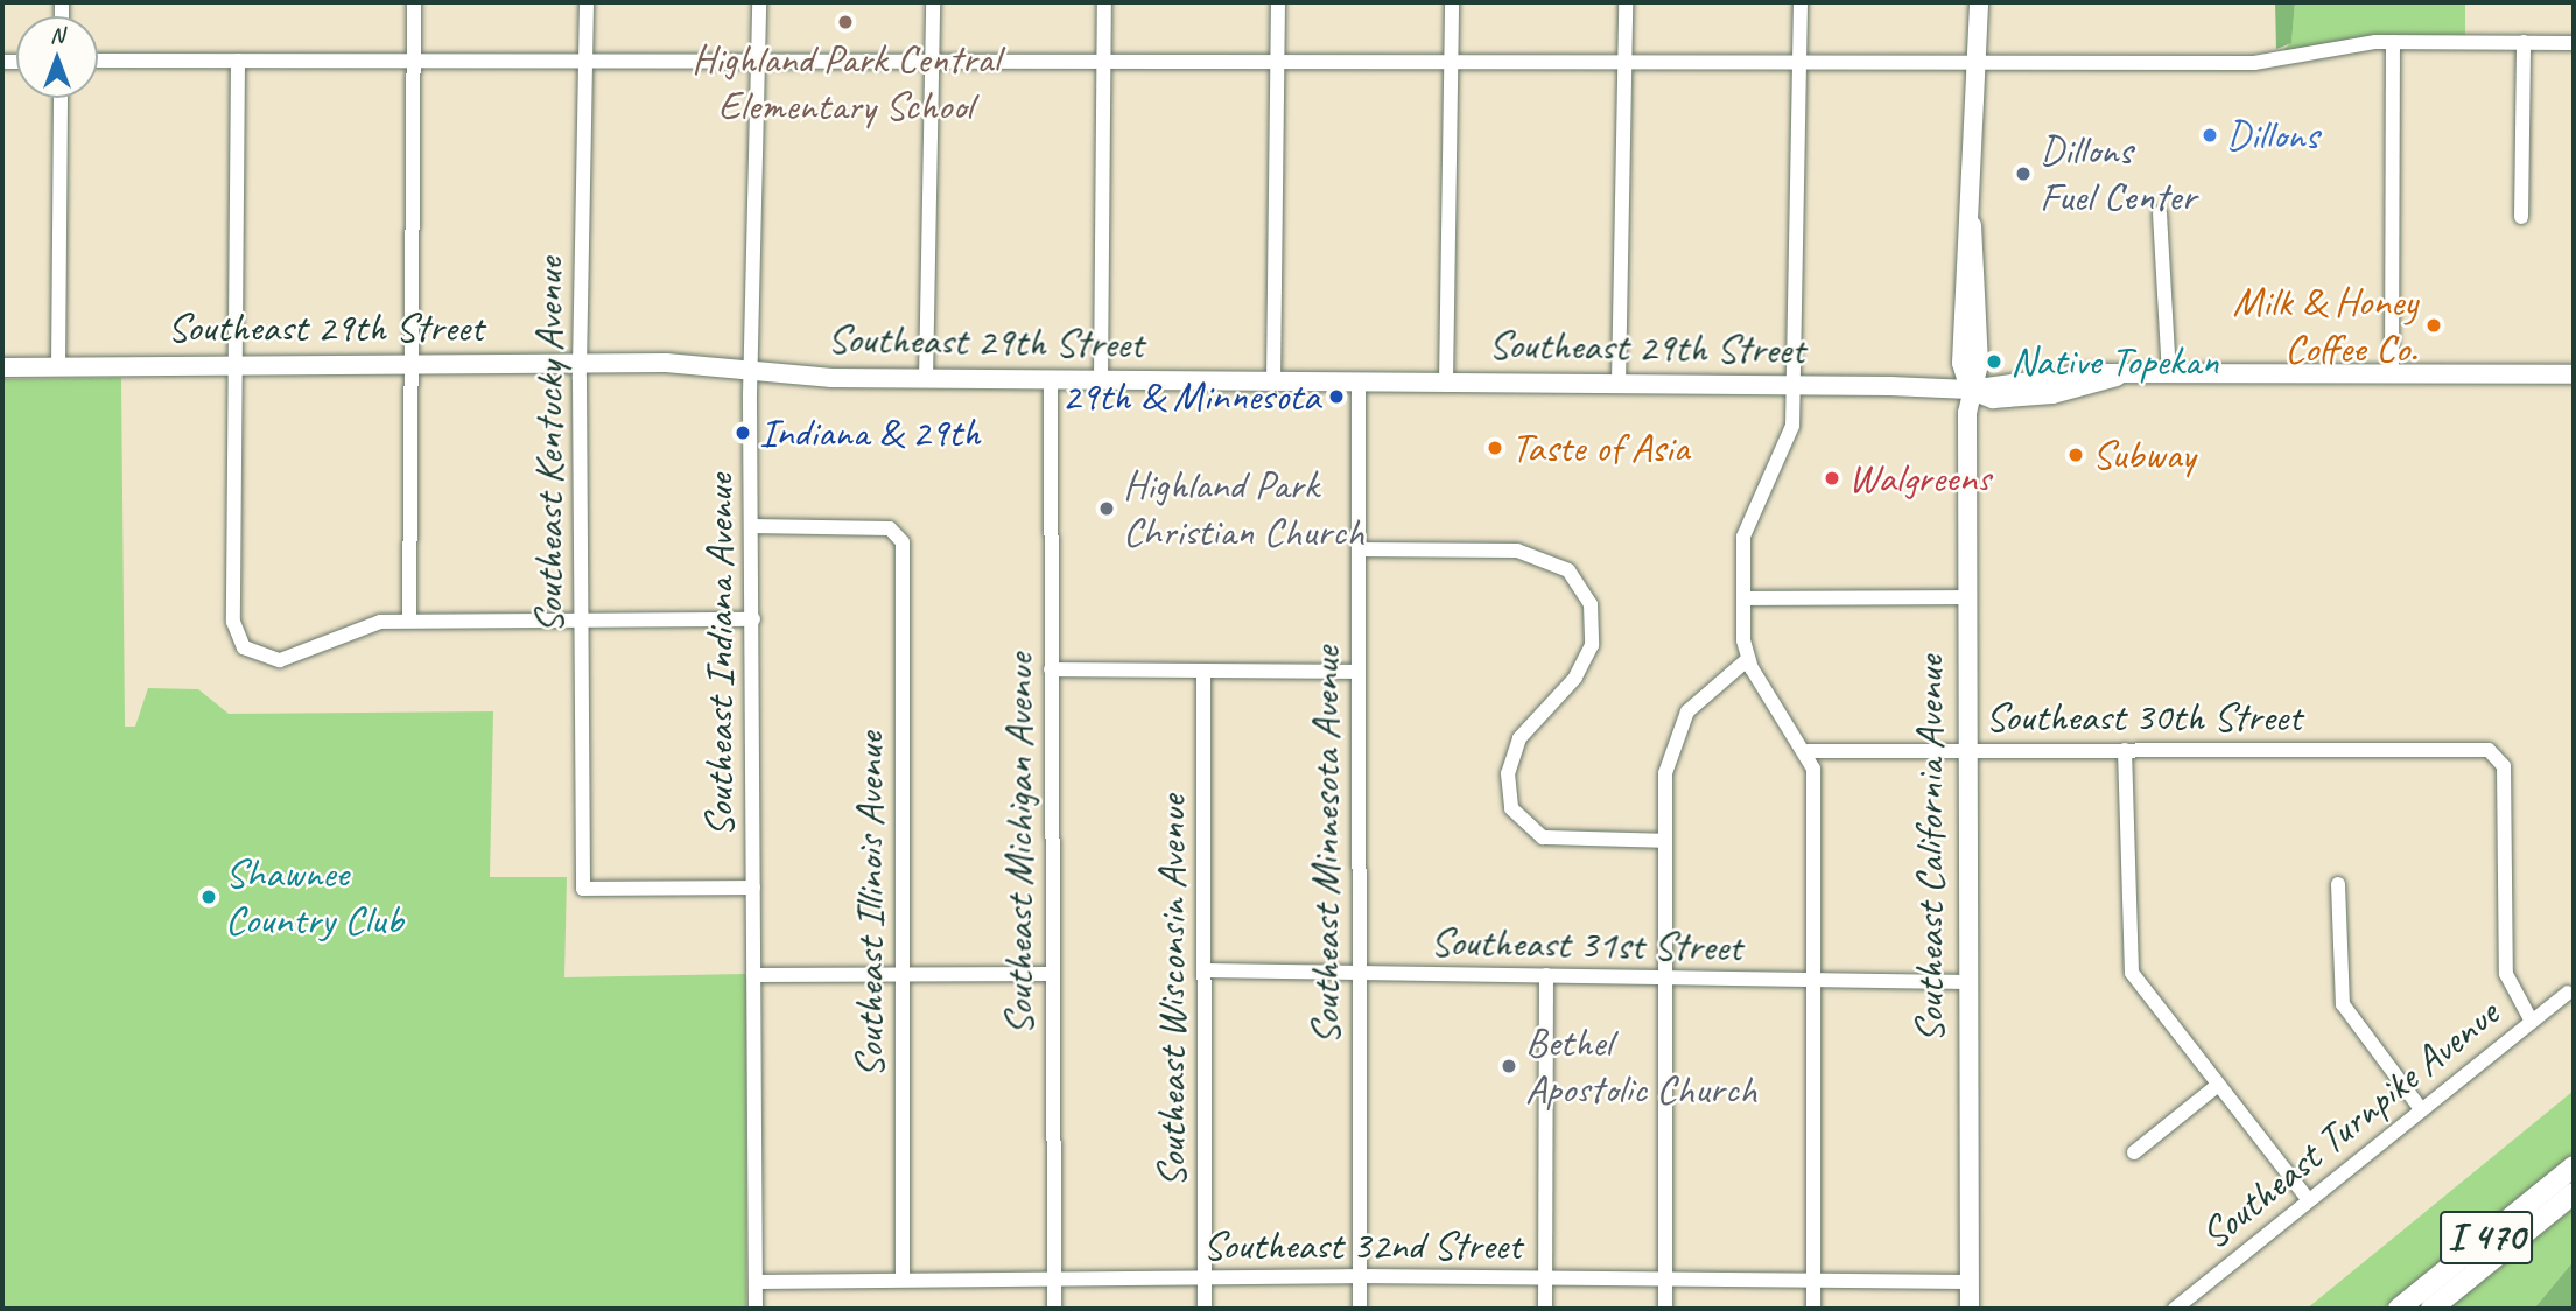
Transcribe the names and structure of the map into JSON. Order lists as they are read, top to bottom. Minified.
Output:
{"streets":{"highway":["I 470"],"main road":["Southeast 29th Street","Southeast California Avenue"],"street":["Southeast Kentucky Avenue","Southeast Indiana Avenue","Southeast 30th Street","Southeast Michigan Avenue","Southeast Minnesota Avenue","Southeast Illinois Avenue","Southeast 31st Street","Southeast Wisconsin Avenue","Southeast Turnpike Avenue","Southeast 32nd Street"]},"crossings":[["Southeast 29th Street","Southeast Kentucky Avenue"],["Southeast 29th Street","Southeast Indiana Avenue"],["Southeast 29th Street","Southeast Michigan Avenue"],["Southeast 29th Street","Southeast Minnesota Avenue"],["Southeast 29th Street","Southeast California Avenue"],["Southeast Kentucky Avenue","Southeast Indiana Avenue"],["Southeast Indiana Avenue","Southeast Illinois Avenue"],["Southeast Indiana Avenue","Southeast 32nd Street"],["Southeast 30th Street","Southeast California Avenue"],["Southeast 30th Street","Southeast Turnpike Avenue"],["Southeast Michigan Avenue","Southeast 32nd Street"],["Southeast Minnesota Avenue","Southeast 31st Street"],["Southeast Minnesota Avenue","Southeast 32nd Street"],["Southeast California Avenue","Southeast 31st Street"],["Southeast California Avenue","Southeast 32nd Street"],["Southeast Illinois Avenue","Southeast 32nd Street"],["Southeast 31st Street","Southeast Wisconsin Avenue"],["Southeast Wisconsin Avenue","Southeast 32nd Street"]],"places":["Highland Park Central Elementary School","Dillons","Dillons Fuel Center","Milk & Honey Coffee Co.","Native Topekan","29th & Minnesota","Indiana & 29th","Taste of Asia","Subway","Walgreens","Highland Park Christian Church","Shawnee Country Club","Bethel Apostolic Church"],"north":"top"}
